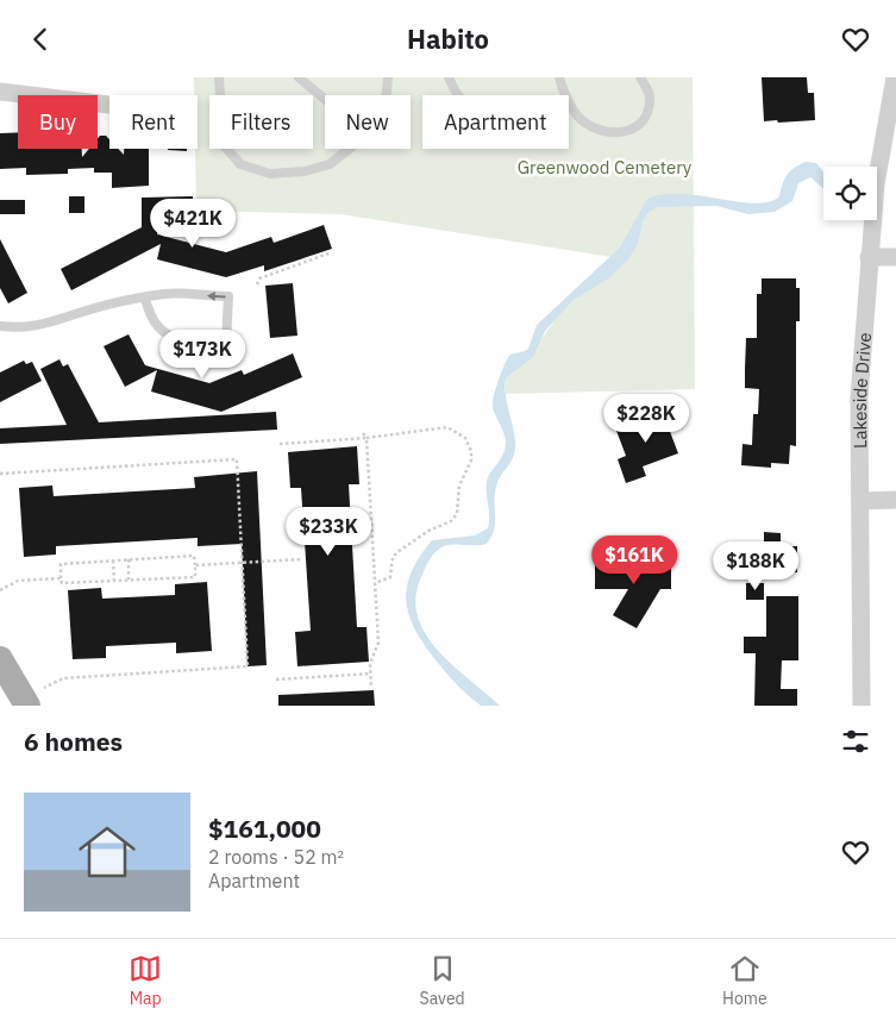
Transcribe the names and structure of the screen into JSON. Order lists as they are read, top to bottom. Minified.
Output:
{"streets":{"street":["Lakeside Drive"]},"parks":["Greenwood Cemetery"],"page":{"header":"Habito","chip":["Buy","Rent","Filters","New","Apartment"],"price":["$421K","$173K","$228K","$233K","$161K","$188K"],"heading":"6 homes","list":[{"name":"$161,000","note":"2 rooms · 52 m² · Apartment"}],"tabs":["Map","Saved","Home"]}}
